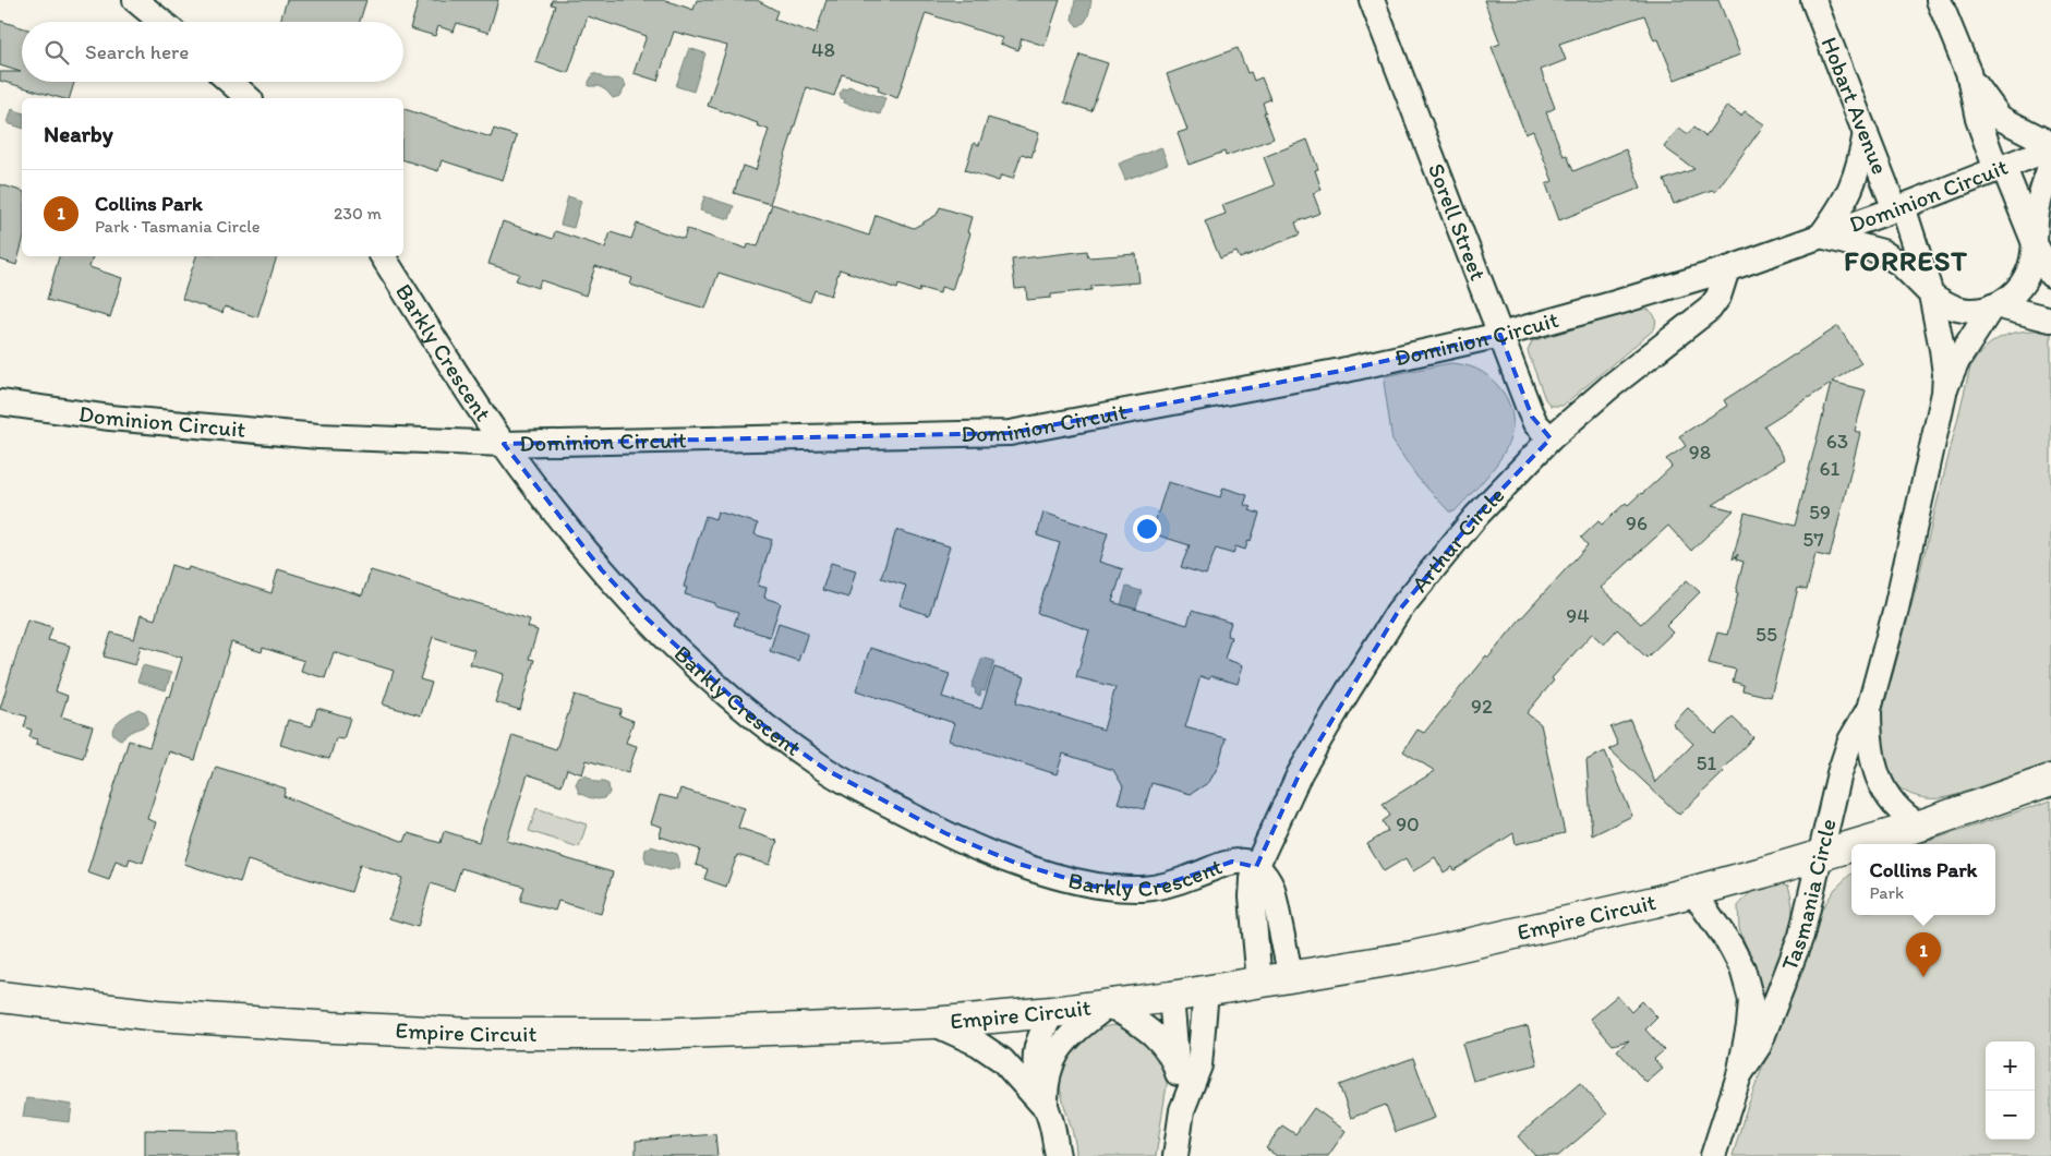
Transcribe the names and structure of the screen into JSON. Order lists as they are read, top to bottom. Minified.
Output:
{"streets":{"street":["Hobart Avenue","Dominion Circuit","Sorell Street","Barkly Crescent","Arthur Circle","Tasmania Circle","Empire Circuit"]},"crossings":[["Hobart Avenue","Dominion Circuit"],["Hobart Avenue","Tasmania Circle"],["Dominion Circuit","Sorell Street"],["Dominion Circuit","Barkly Crescent"],["Dominion Circuit","Arthur Circle"],["Dominion Circuit","Tasmania Circle"],["Sorell Street","Arthur Circle"],["Barkly Crescent","Arthur Circle"],["Arthur Circle","Empire Circuit"],["Tasmania Circle","Empire Circuit"]],"districts":["FORREST"],"house_numbers":["48","63","98","61","59","96","57","94","55","92","51","90"],"page":{"search":"Search here","heading":"Nearby","list":[{"mark":"1","name":"Collins Park","note":"Park · Tasmania Circle","value":"230 m"}],"popup":["Collins Park","Park"],"pins":"1","map_buttons":["+","−"]}}
